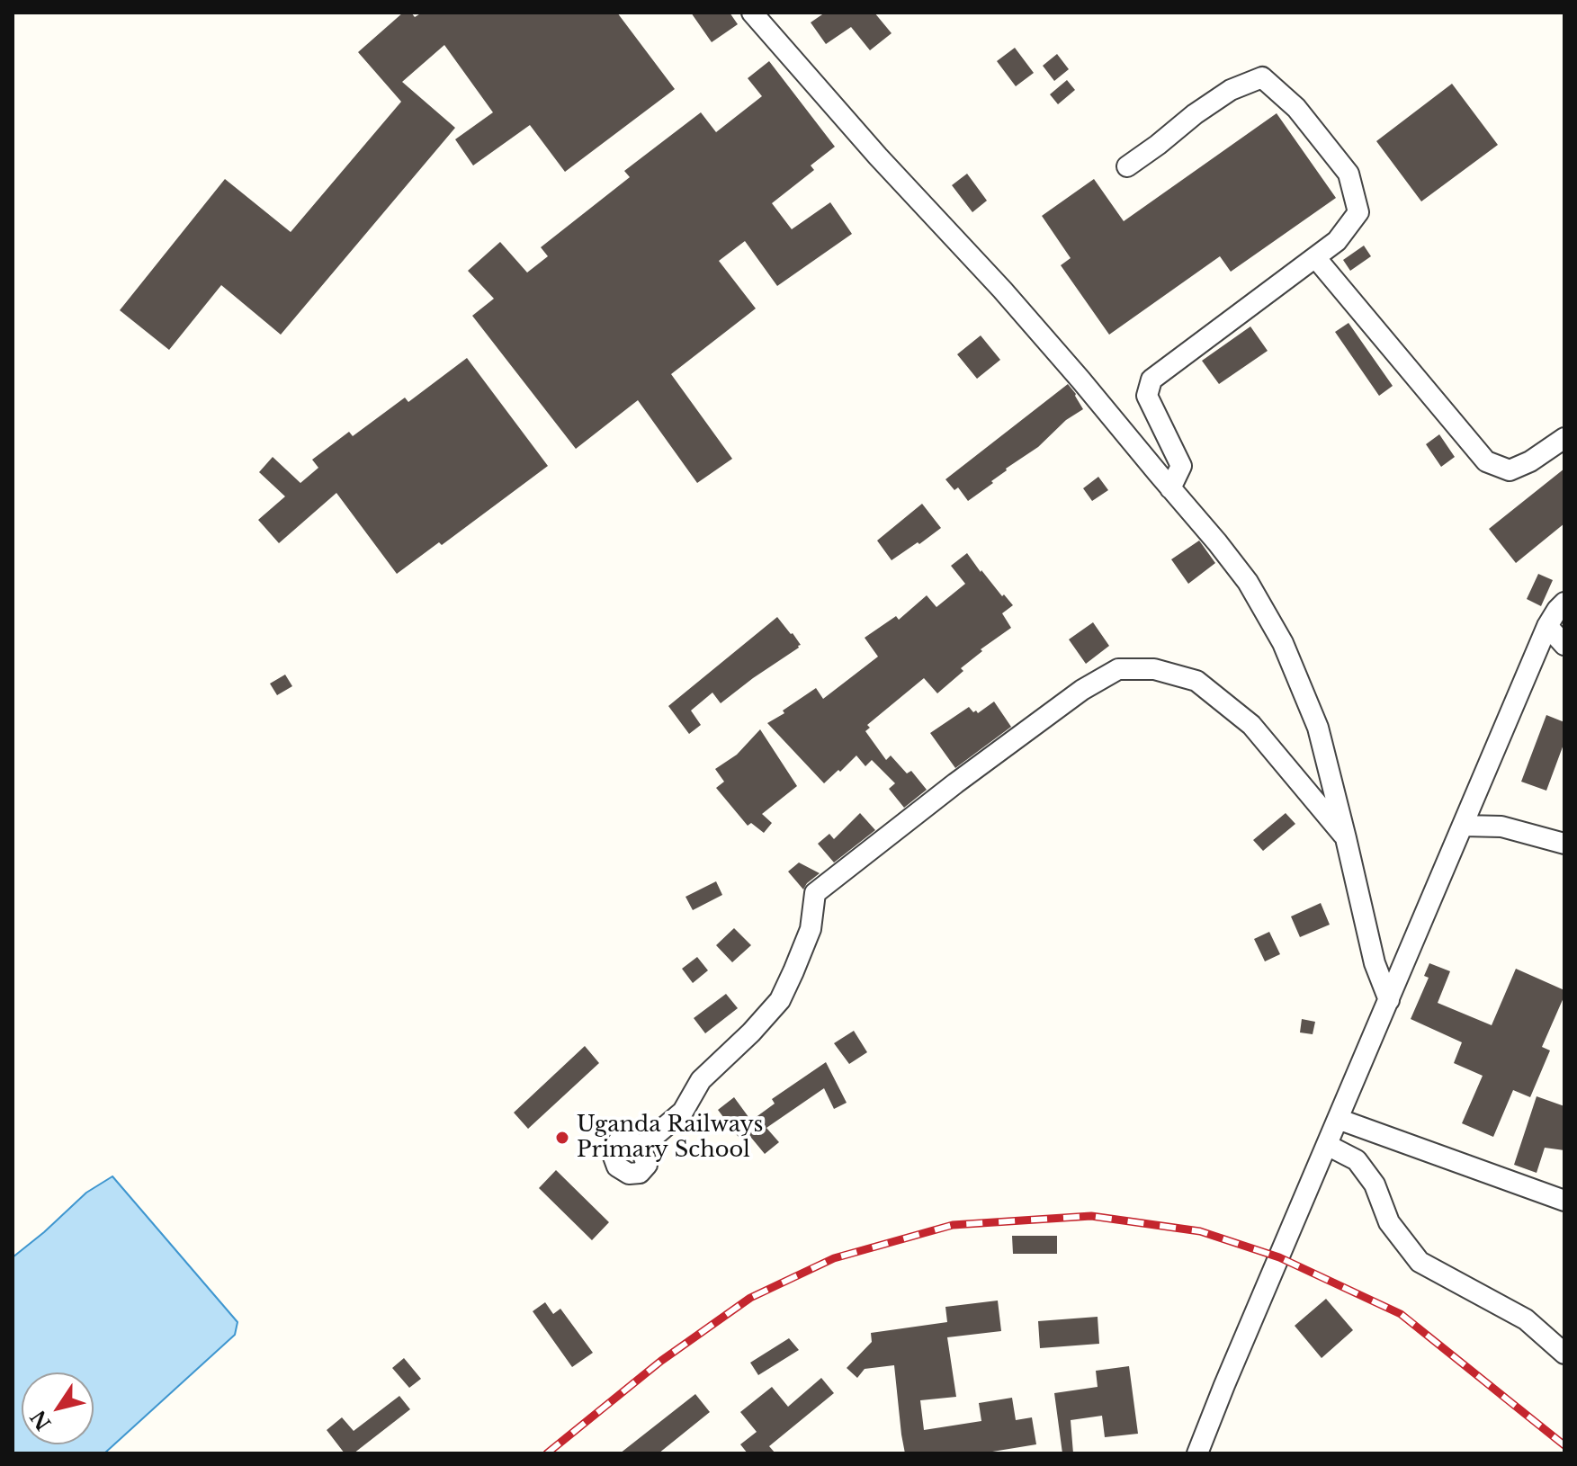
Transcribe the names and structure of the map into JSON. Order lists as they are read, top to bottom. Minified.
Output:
{"places":["Uganda Railways Primary School"],"north":"bottom left"}
